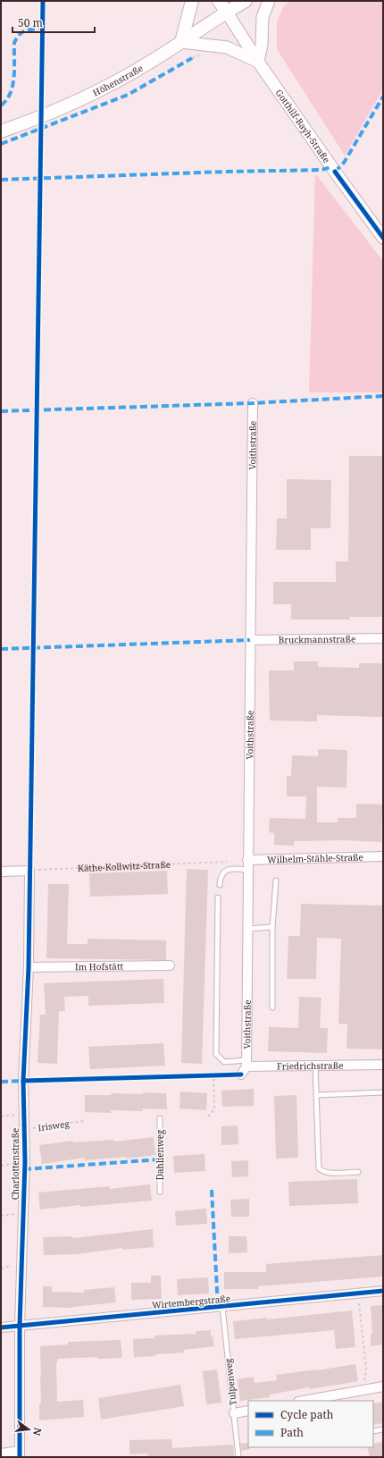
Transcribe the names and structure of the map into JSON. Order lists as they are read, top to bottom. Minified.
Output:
{"streets":{"main road":["Höhenstraße"],"street":["Gotthilf-Bayh-Straße","Voithstraße","Bruckmannstraße","Wilhelm-Stähle-Straße","Im Hofstätt","Friedrichstraße","Charlottenstraße","Wirtembergstraße"],"lane":["Dahlienweg","Tulpenweg"],"path":["Käthe-Kollwitz-Straße","Irisweg"]},"crossings":[["Höhenstraße","Gotthilf-Bayh-Straße"],["Voithstraße","Bruckmannstraße"],["Voithstraße","Wilhelm-Stähle-Straße"],["Voithstraße","Käthe-Kollwitz-Straße"],["Voithstraße","Friedrichstraße"],["Wilhelm-Stähle-Straße","Käthe-Kollwitz-Straße"],["Käthe-Kollwitz-Straße","Charlottenstraße"],["Im Hofstätt","Charlottenstraße"],["Irisweg","Charlottenstraße"],["Charlottenstraße","Wirtembergstraße"],["Wirtembergstraße","Tulpenweg"]],"legend":["Cycle path","Path"],"scale_bar":"50 m","north":"right"}
